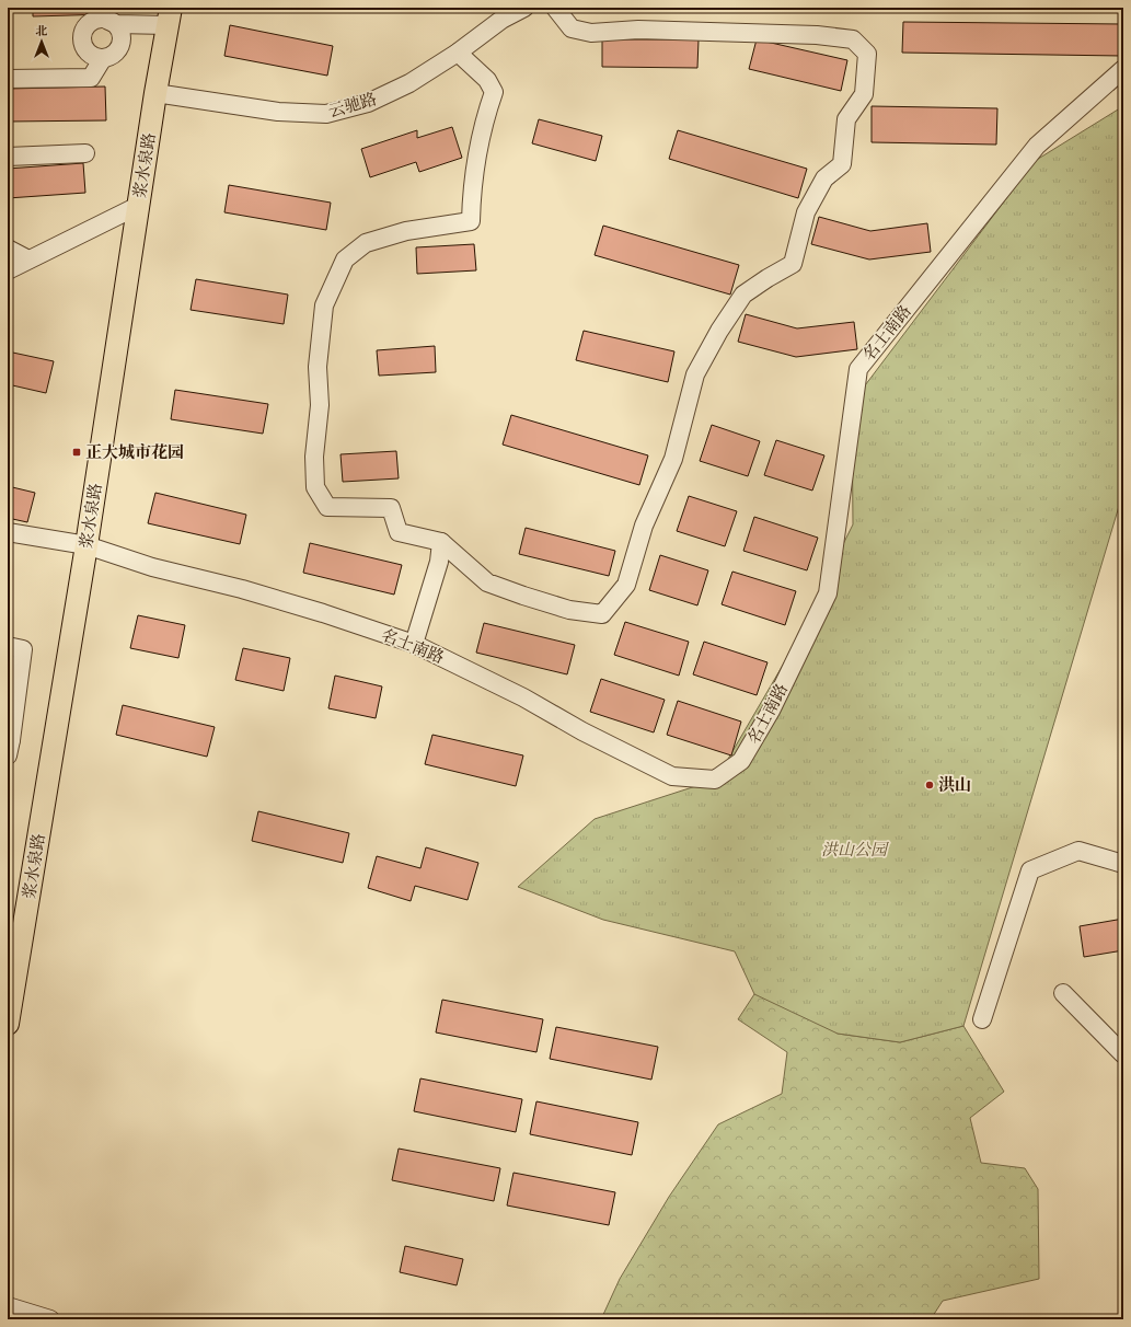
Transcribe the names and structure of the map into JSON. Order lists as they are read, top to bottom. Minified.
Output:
{"streets":{"main road":["浆水泉路"],"street":["云驰路","名士南路"]},"crossings":[["云驰路","浆水泉路"],["浆水泉路","名士南路"]],"parks":["洪山公园"],"places":{"transit":["正大城市花园"],"other":["洪山"]},"north":"top"}
